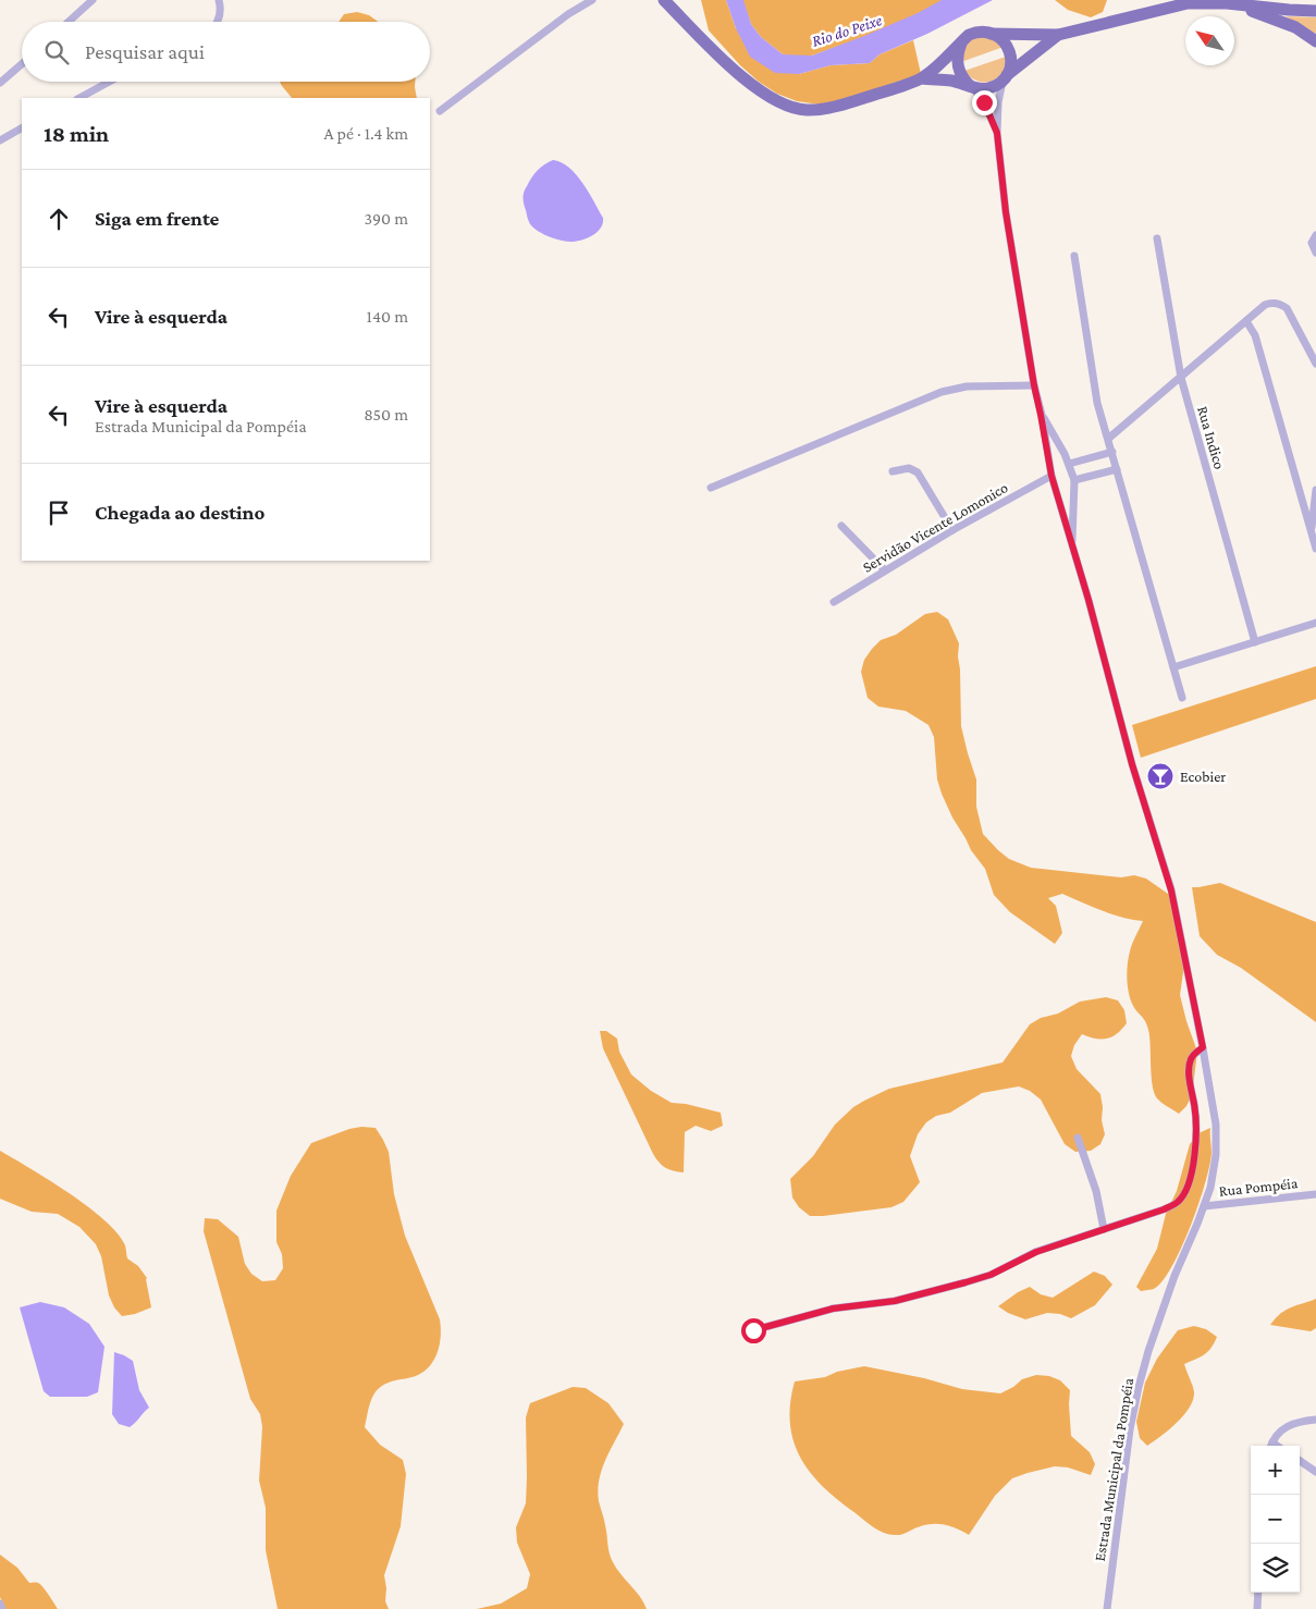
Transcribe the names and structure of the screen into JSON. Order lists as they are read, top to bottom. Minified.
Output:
{"streets":{"street":["Rua Indico","Servidão Vicente Lomonico","Rua Pompéia","Estrada Municipal da Pompéia"]},"crossings":[["Servidão Vicente Lomonico","Estrada Municipal da Pompéia"],["Rua Pompéia","Estrada Municipal da Pompéia"]],"water":["Rio do Peixe"],"places":{"bar":["Ecobier"]},"north":"top left","page":{"search":"Pesquisar aqui","heading":["18 min","A pé · 1.4 km"],"list":[["Siga em frente","390 m"],["Vire à esquerda","140 m"],["Vire à esquerda","Estrada Municipal da Pompéia","850 m"],"Chegada ao destino"],"map_buttons":["+","−"]}}
